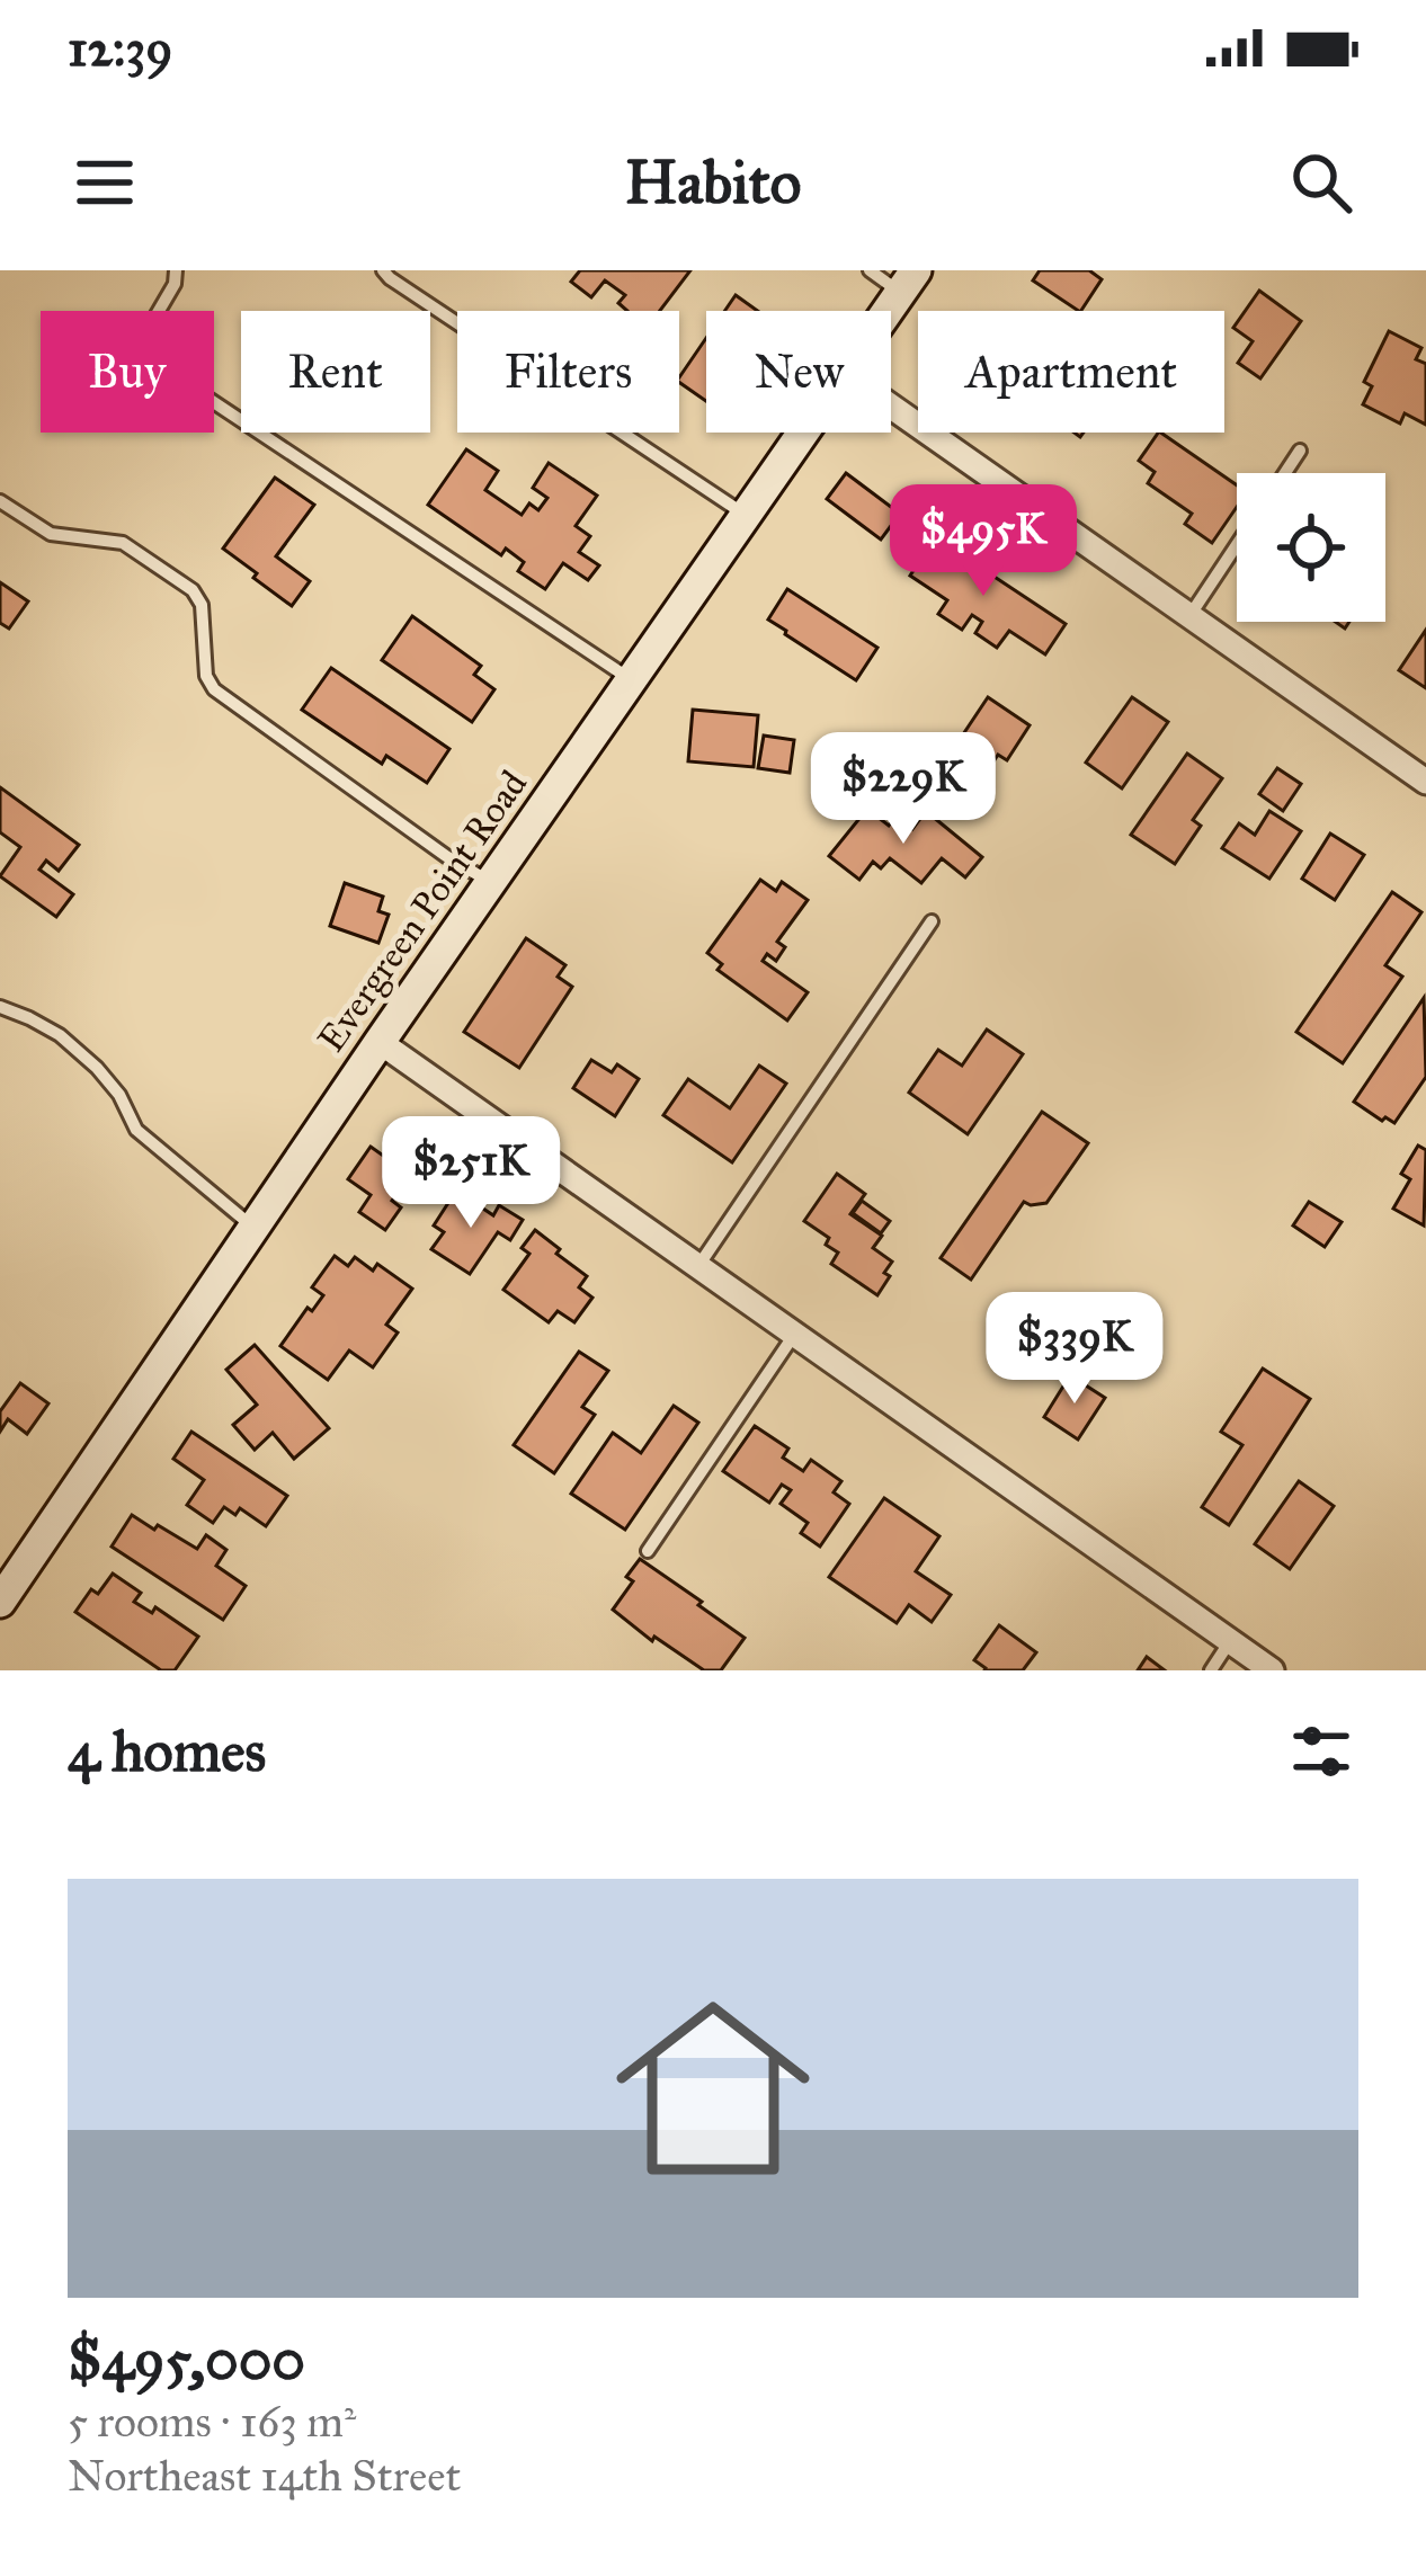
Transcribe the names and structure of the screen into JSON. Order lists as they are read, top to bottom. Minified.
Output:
{"streets":{"street":["Evergreen Point Road"]},"page":{"status":"12:39","header":"Habito","chip":["Buy","Rent","Filters","New","Apartment"],"price":["$495K","$229K","$251K","$339K"],"heading":"4 homes","list":[{"name":"$495,000","note":"5 rooms · 163 m² · Northeast 14th Street"}]}}
